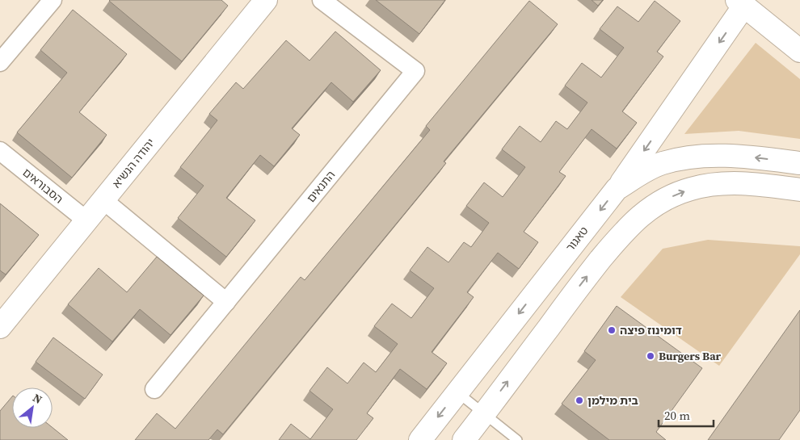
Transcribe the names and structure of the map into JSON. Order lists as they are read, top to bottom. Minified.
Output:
{"streets":{"street":["יהודה הנשיא","הסבוראים","התנאים","טאגור"]},"crossings":[["יהודה הנשיא","הסבוראים"]],"places":["דומינוז פיצה","Burgers Bar","בית מילמן"],"scale_bar":"20 m","north":"top right"}
